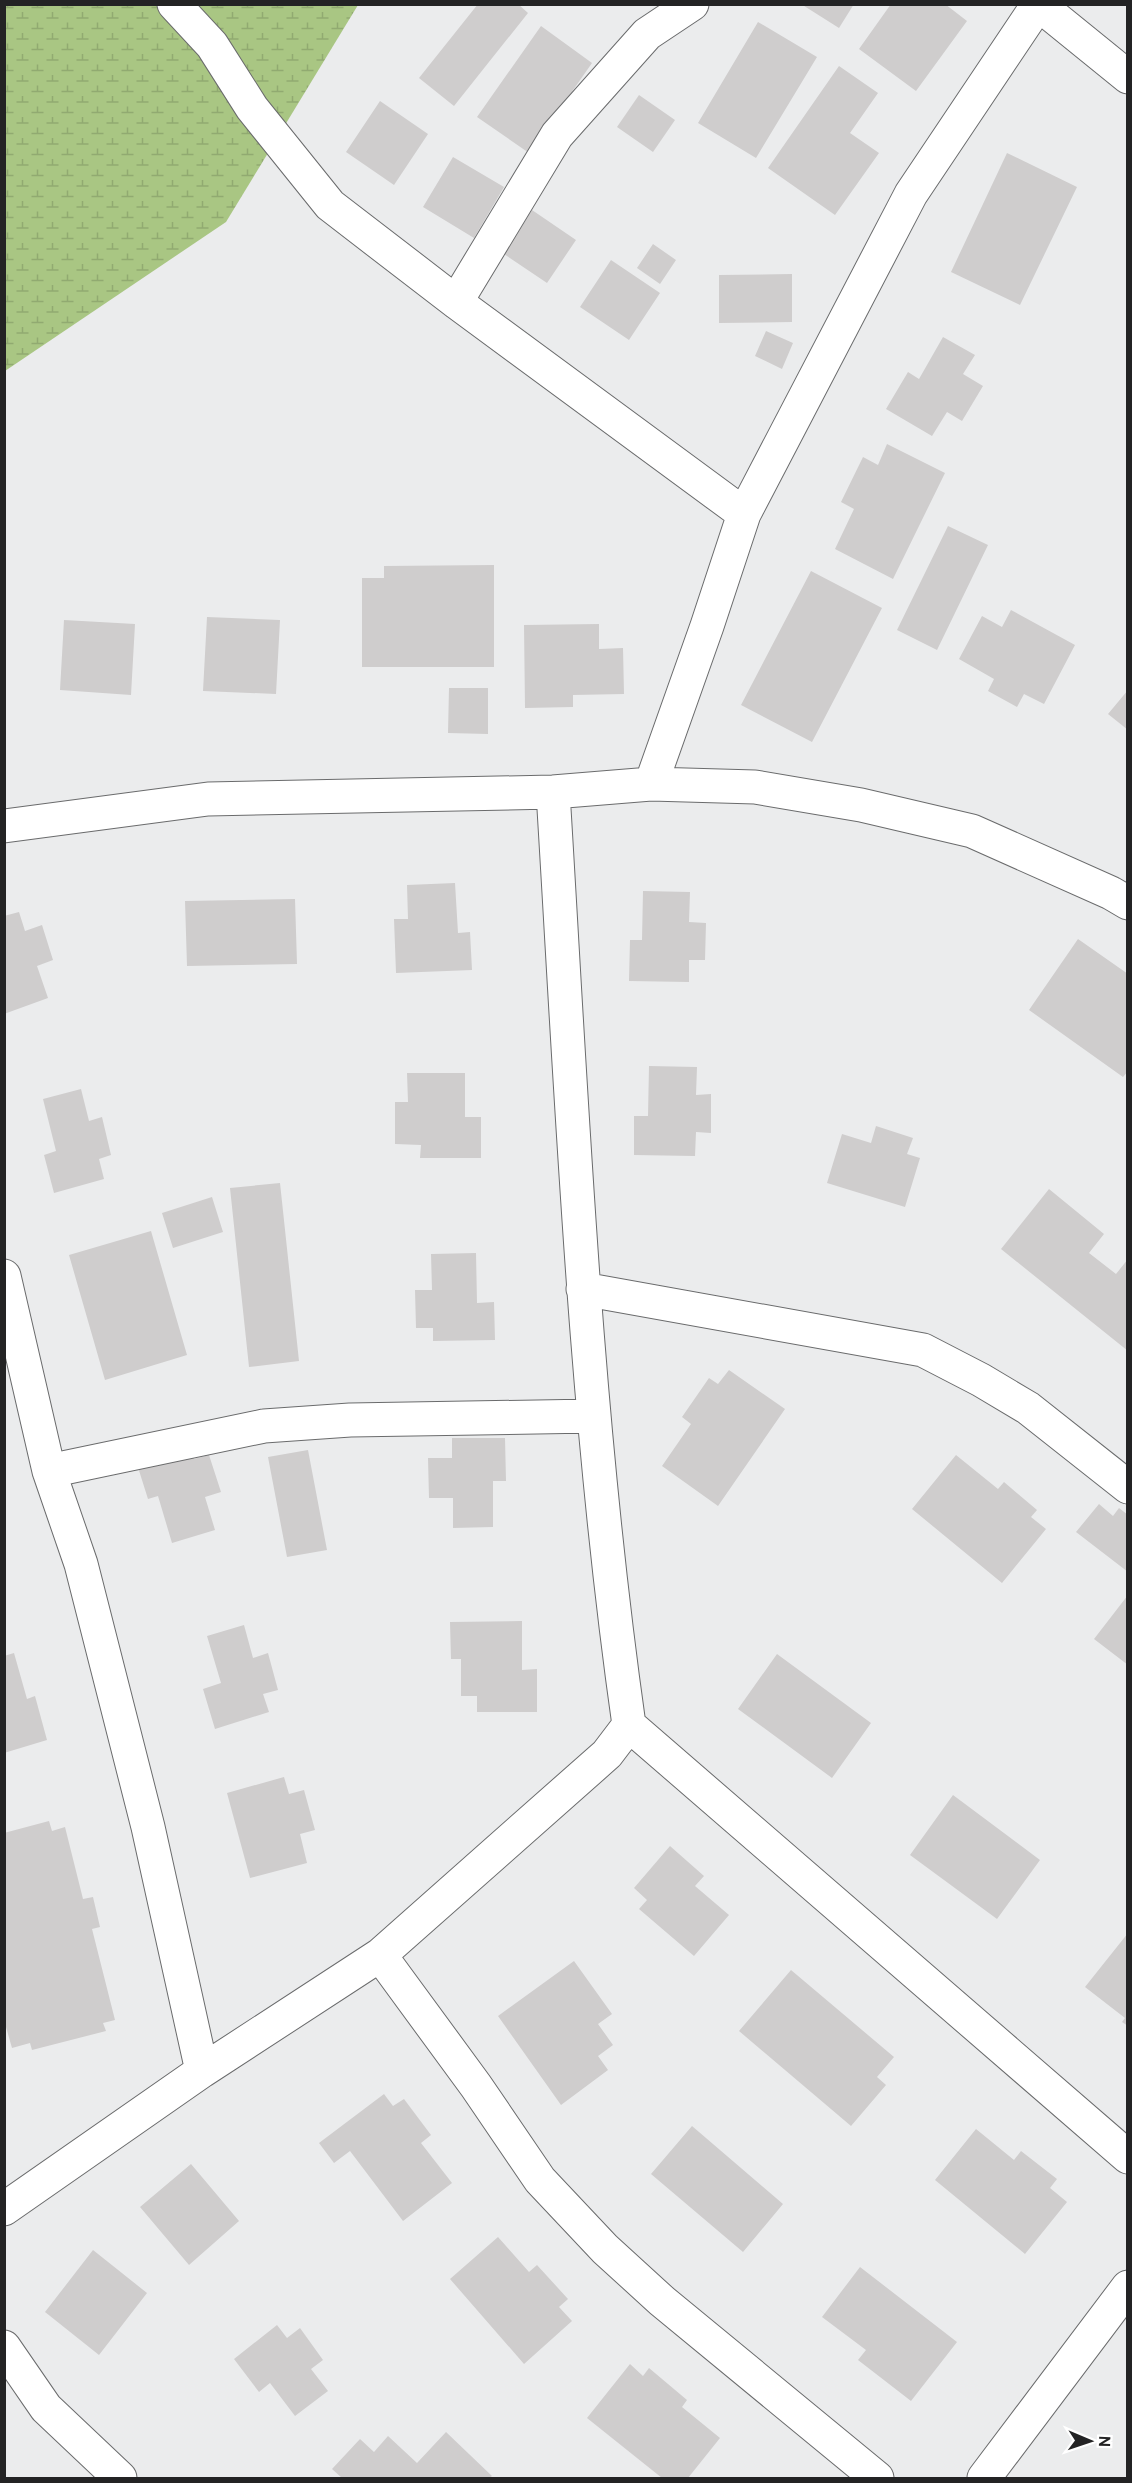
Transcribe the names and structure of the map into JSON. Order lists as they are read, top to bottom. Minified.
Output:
{"north":"right"}
